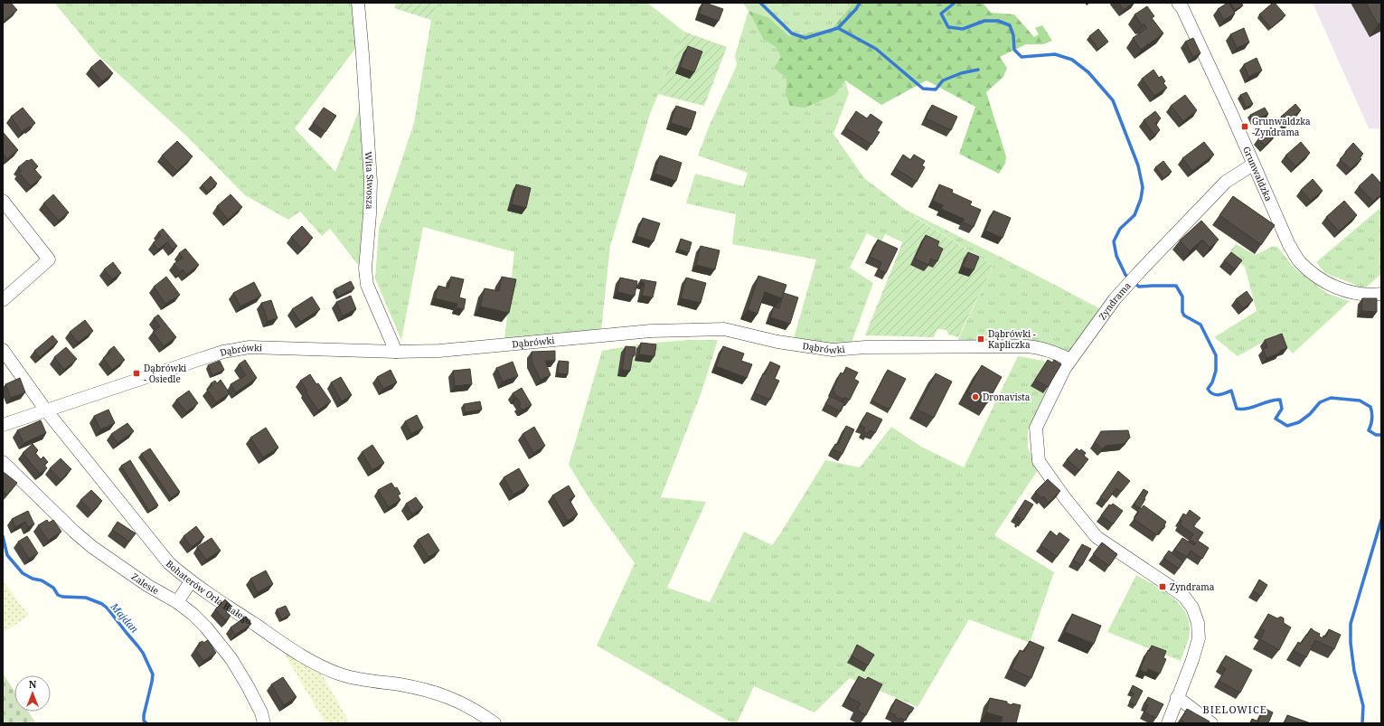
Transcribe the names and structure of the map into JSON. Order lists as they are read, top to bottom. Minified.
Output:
{"streets":{"street":["Grunwaldzka","Wita Stwosza","Zyndrama","Dąbrówki","Zalesie","Bohaterów Orła Białego"]},"crossings":[["Grunwaldzka","Zyndrama"],["Wita Stwosza","Dąbrówki"],["Zyndrama","Dąbrówki"],["Dąbrówki","Bohaterów Orła Białego"]],"districts":["BIELOWICE"],"water":["Majdan"],"places":{"transit":["Grunwaldzka -Zyndrama","Dąbrówki - Kapliczka","Dąbrówki - Osiedle","Zyndrama"],"other":["Dronavista"]},"north":"top"}
